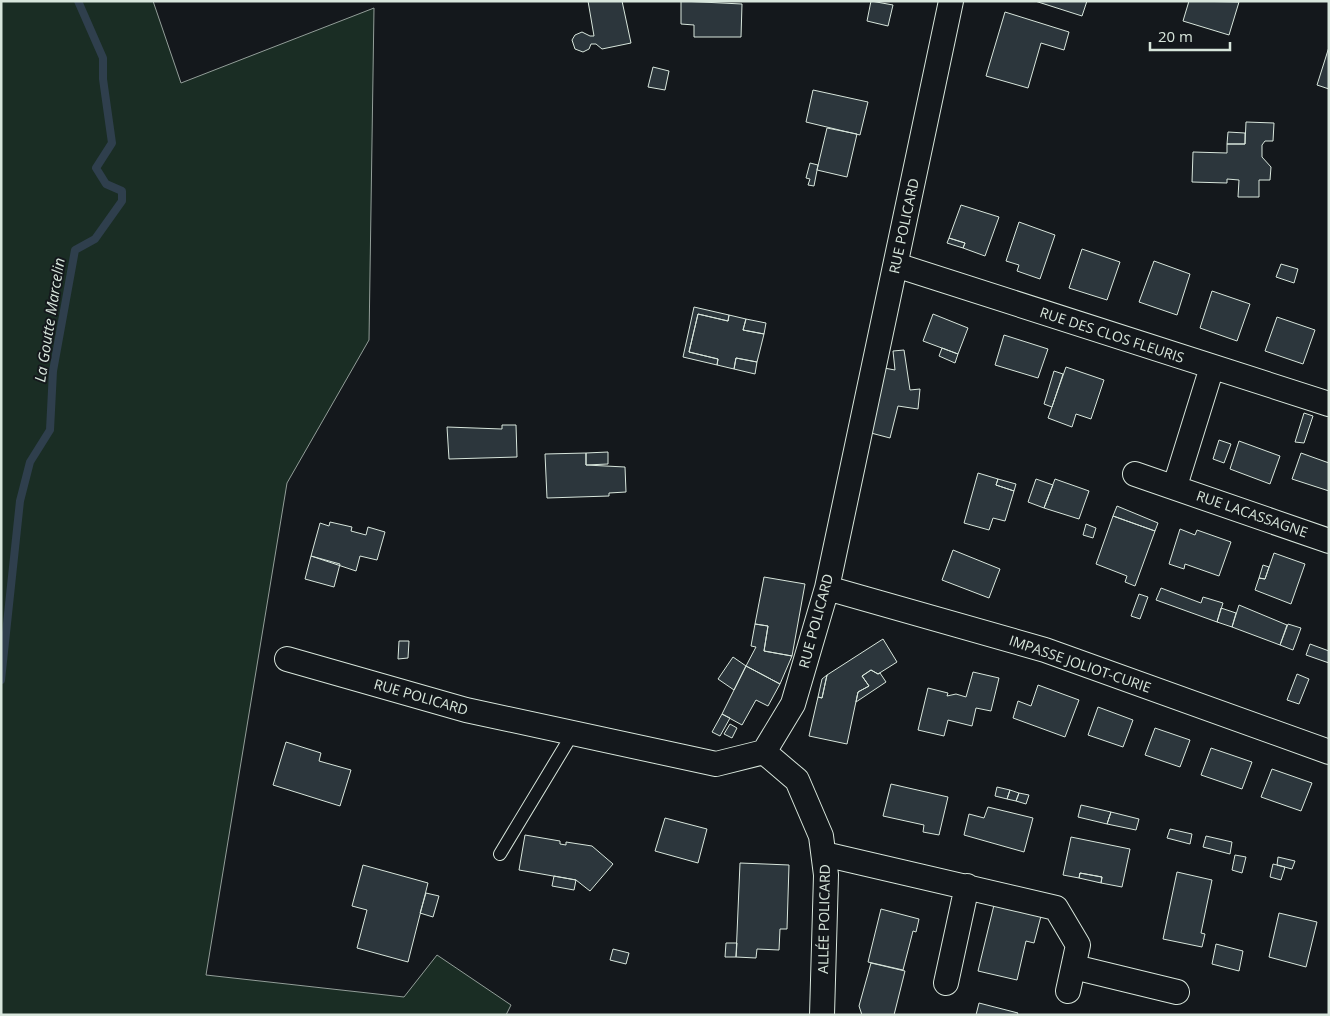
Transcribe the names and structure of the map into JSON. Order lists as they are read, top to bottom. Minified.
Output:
{"streets":{"street":["RUE POLICARD","RUE DES CLOS FLEURIS","RUE LACASSAGNE","IMPASSE JOLIOT-CURIE","ALLÉE POLICARD"]},"crossings":[["RUE POLICARD","RUE DES CLOS FLEURIS"],["RUE POLICARD","IMPASSE JOLIOT-CURIE"],["RUE POLICARD","ALLÉE POLICARD"]],"water":["La Goutte Marcelin"],"scale_bar":"20 m"}
